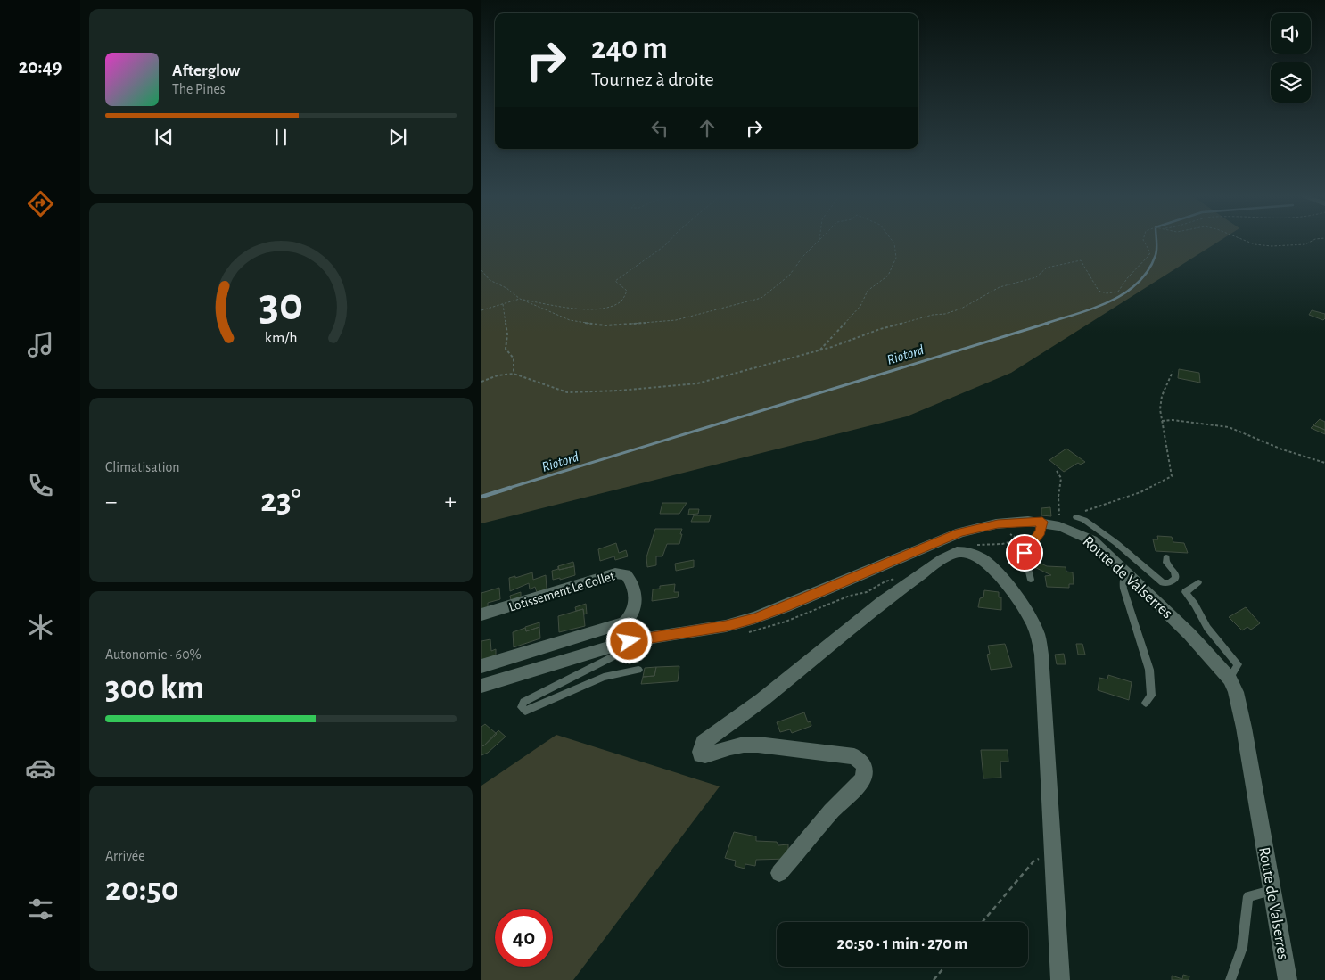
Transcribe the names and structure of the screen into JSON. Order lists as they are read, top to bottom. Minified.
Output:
{"streets":{"street":["Route de Valserres","Lotissement Le Collet"]},"water":["Riotord"],"page":{"tabs":"20:49","turn":["240 m","Tournez à droite"],"song":["Afterglow","The Pines"],"tile":["Climatisation",["Autonomie · 60%","300 km"],["Arrivée","20:50"]],"heat":["−","23°","+"],"limit":"40","trip":"20:50 · 1 min · 270 m","gauge":["30","km/h"]}}
